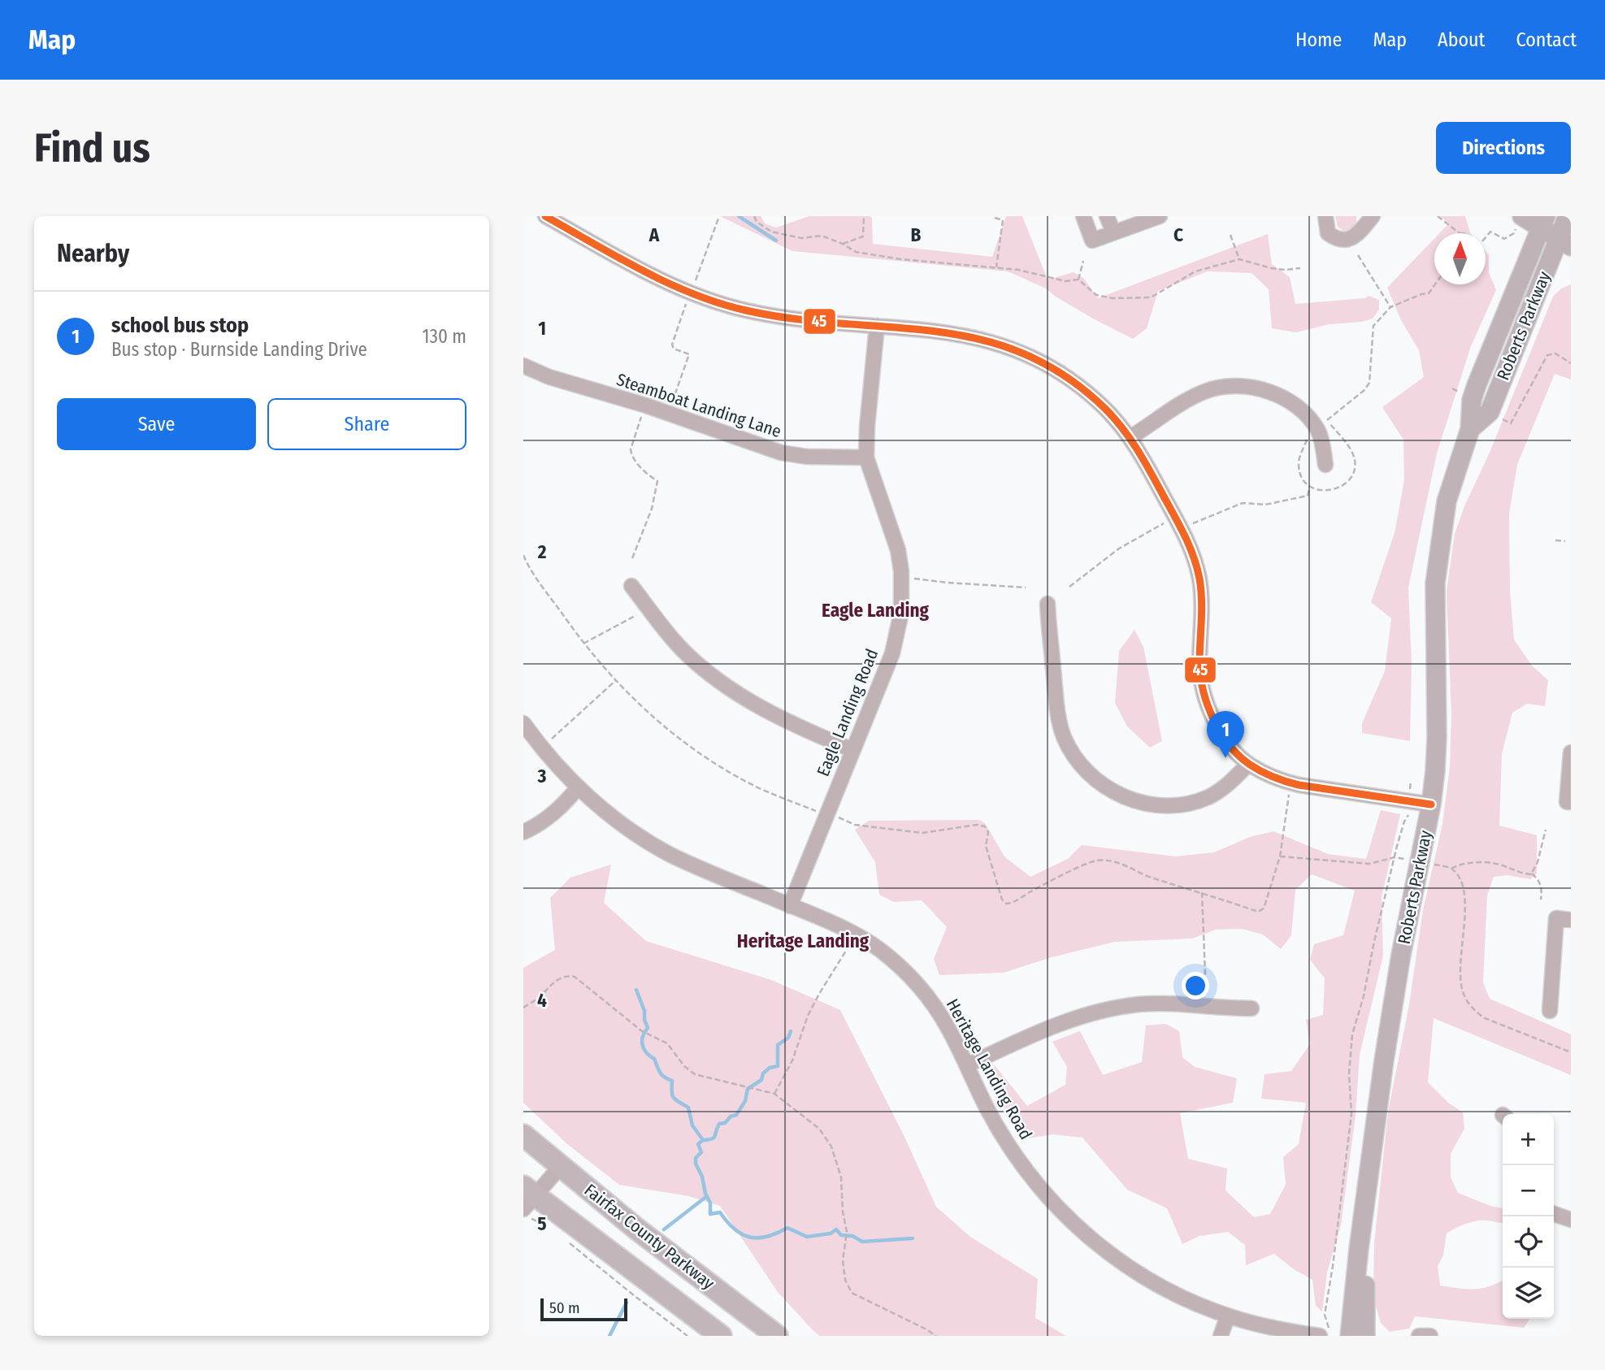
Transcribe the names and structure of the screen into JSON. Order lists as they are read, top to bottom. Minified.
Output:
{"streets":{"highway":["Fairfax County Parkway"],"main road":["Roberts Parkway"],"street":["Steamboat Landing Lane","Eagle Landing Road","Heritage Landing Road"]},"crossings":[["Steamboat Landing Lane","Eagle Landing Road"],["Eagle Landing Road","Heritage Landing Road"]],"districts":["Eagle Landing","Heritage Landing"],"lines":["transit line 45"],"scale_bar":"50 m","north":"top","page":{"header":"Map","nav":["Home","Map","About","Contact"],"buttons":["Directions",["Save","Share"]],"title":"Find us","heading":"Nearby","list":[{"mark":"1","name":"school bus stop","note":"Bus stop · Burnside Landing Drive","value":"130 m"}],"pins":"1","map_buttons":["+","−"],"scale":"50 m"},"grid":{"columns":["A","B","C"],"rows":["1","2","3","4","5"]}}
